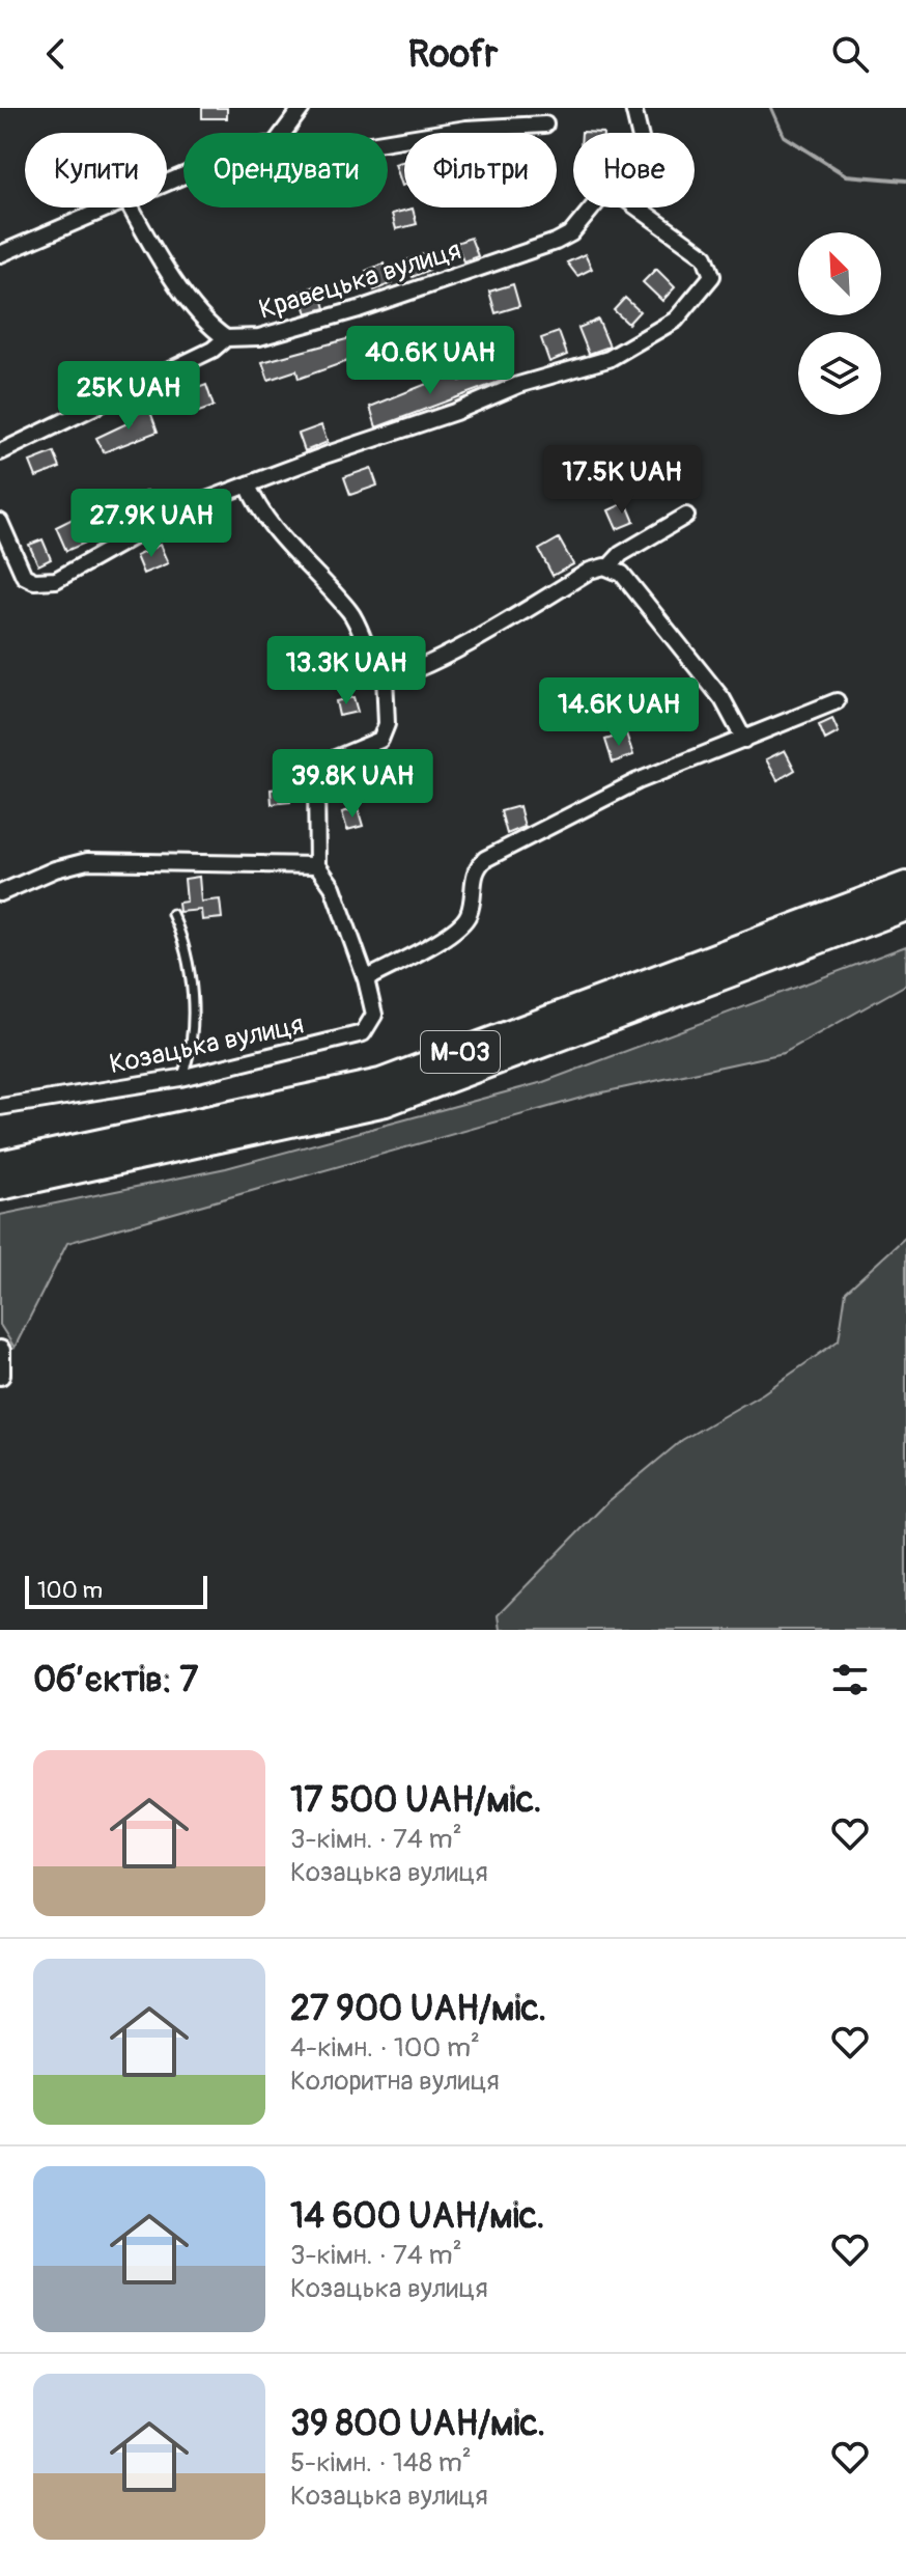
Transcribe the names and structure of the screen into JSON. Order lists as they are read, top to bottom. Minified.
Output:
{"streets":{"highway":["М-03"],"street":["Кравецька вулиця","Козацька вулиця"]},"scale_bar":"100 m","north":"top left","page":{"header":"Roofr","chip":["Купити","Орендувати","Фільтри","Нове"],"price":["40.6K UAH","25K UAH","17.5K UAH","27.9K UAH","13.3K UAH","14.6K UAH","39.8K UAH"],"scale":"100 m","heading":"Об’єктів: 7","list":[{"name":"17 500 UAH/міс.","note":"3-кімн. · 74 m² · Козацька вулиця"},{"name":"27 900 UAH/міс.","note":"4-кімн. · 100 m² · Колоритна вулиця"},{"name":"14 600 UAH/міс.","note":"3-кімн. · 74 m² · Козацька вулиця"},{"name":"39 800 UAH/міс.","note":"5-кімн. · 148 m² · Козацька вулиця"}]}}
